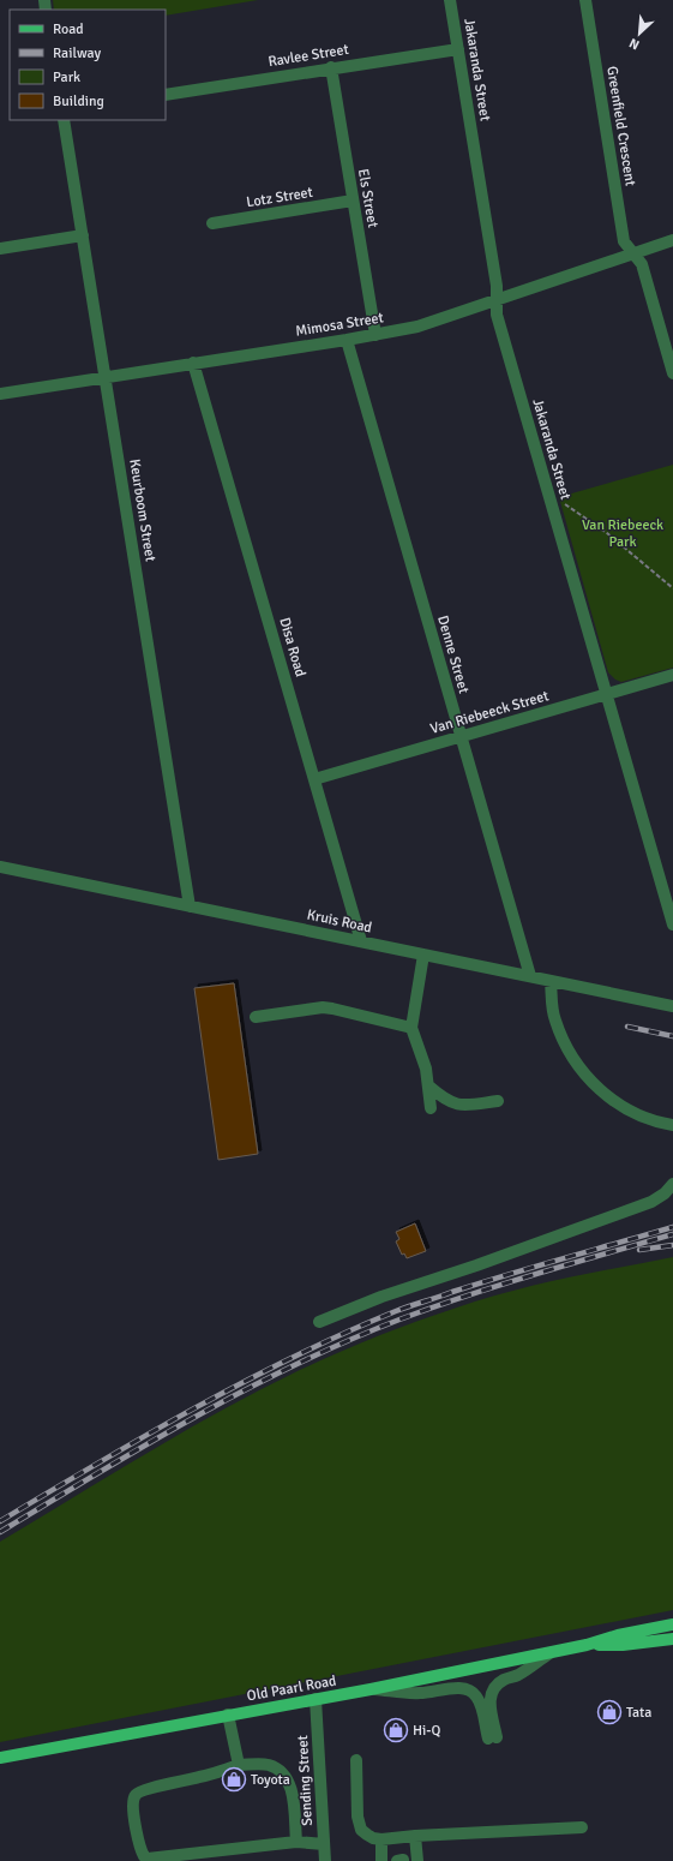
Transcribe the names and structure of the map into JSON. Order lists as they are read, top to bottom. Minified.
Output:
{"streets":{"main road":["Old Paarl Road"],"street":["Ravlee Street","Jakaranda Street","Greenfield Crescent","Lotz Street","Els Street","Mimosa Street","Keurboom Street","Disa Road","Denne Street","Van Riebeeck Street","Kruis Road","Sending Street"]},"crossings":[["Ravlee Street","Jakaranda Street"],["Ravlee Street","Els Street"],["Jakaranda Street","Mimosa Street"],["Jakaranda Street","Van Riebeeck Street"],["Greenfield Crescent","Mimosa Street"],["Lotz Street","Els Street"],["Els Street","Mimosa Street"],["Mimosa Street","Keurboom Street"],["Mimosa Street","Disa Road"],["Mimosa Street","Denne Street"],["Keurboom Street","Kruis Road"],["Disa Road","Van Riebeeck Street"],["Disa Road","Kruis Road"],["Denne Street","Van Riebeeck Street"],["Denne Street","Kruis Road"],["Old Paarl Road","Sending Street"]],"parks":["Van Riebeeck Park"],"places":{"shop":["Tata","Hi-Q","Toyota"]},"legend":["Road","Railway","Park","Building"],"north":"bottom left"}
